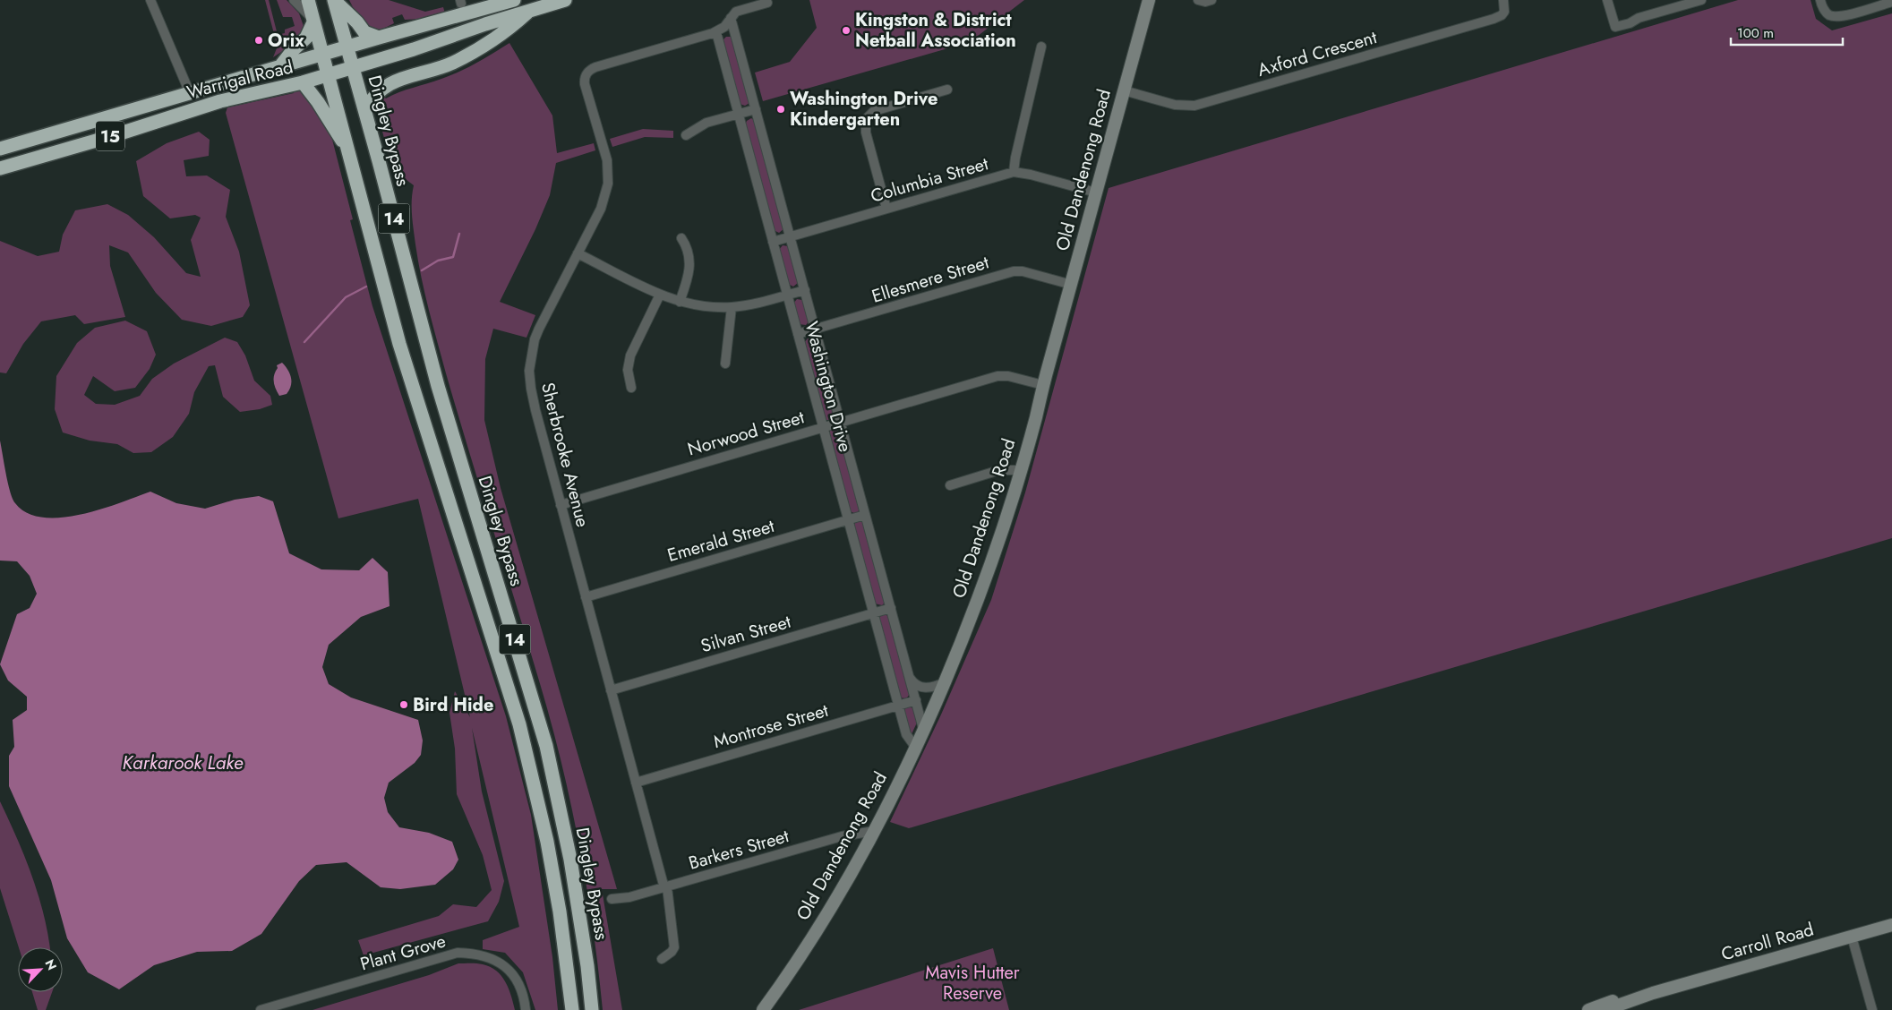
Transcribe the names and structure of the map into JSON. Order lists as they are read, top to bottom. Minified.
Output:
{"streets":{"highway":["Warrigal Road","Dingley Bypass","15","14"],"main road":["Old Dandenong Road","Carroll Road"],"street":["Axford Crescent","Columbia Street","Ellesmere Street","Washington Drive","Norwood Street","Sherbrooke Avenue","Emerald Street","Silvan Street","Montrose Street","Barkers Street","Plant Grove"]},"crossings":[["Axford Crescent","Old Dandenong Road"],["Warrigal Road","Dingley Bypass"],["Warrigal Road","14"],["Dingley Bypass","14"],["Old Dandenong Road","Columbia Street"],["Old Dandenong Road","Ellesmere Street"],["Old Dandenong Road","Washington Drive"],["Old Dandenong Road","Norwood Street"],["Old Dandenong Road","Barkers Street"],["Columbia Street","Washington Drive"],["Ellesmere Street","Washington Drive"],["Washington Drive","Norwood Street"],["Washington Drive","Sherbrooke Avenue"],["Washington Drive","Emerald Street"],["Washington Drive","Silvan Street"],["Washington Drive","Montrose Street"],["Norwood Street","Sherbrooke Avenue"],["Sherbrooke Avenue","Emerald Street"],["Sherbrooke Avenue","Silvan Street"],["Sherbrooke Avenue","Montrose Street"],["Sherbrooke Avenue","Barkers Street"]],"water":["Karkarook Lake"],"parks":["Mavis Hutter Reserve"],"places":["Kingston & District Netball Association","Orix","Washington Drive Kindergarten","Bird Hide"],"scale_bar":"100 m","north":"top right"}
